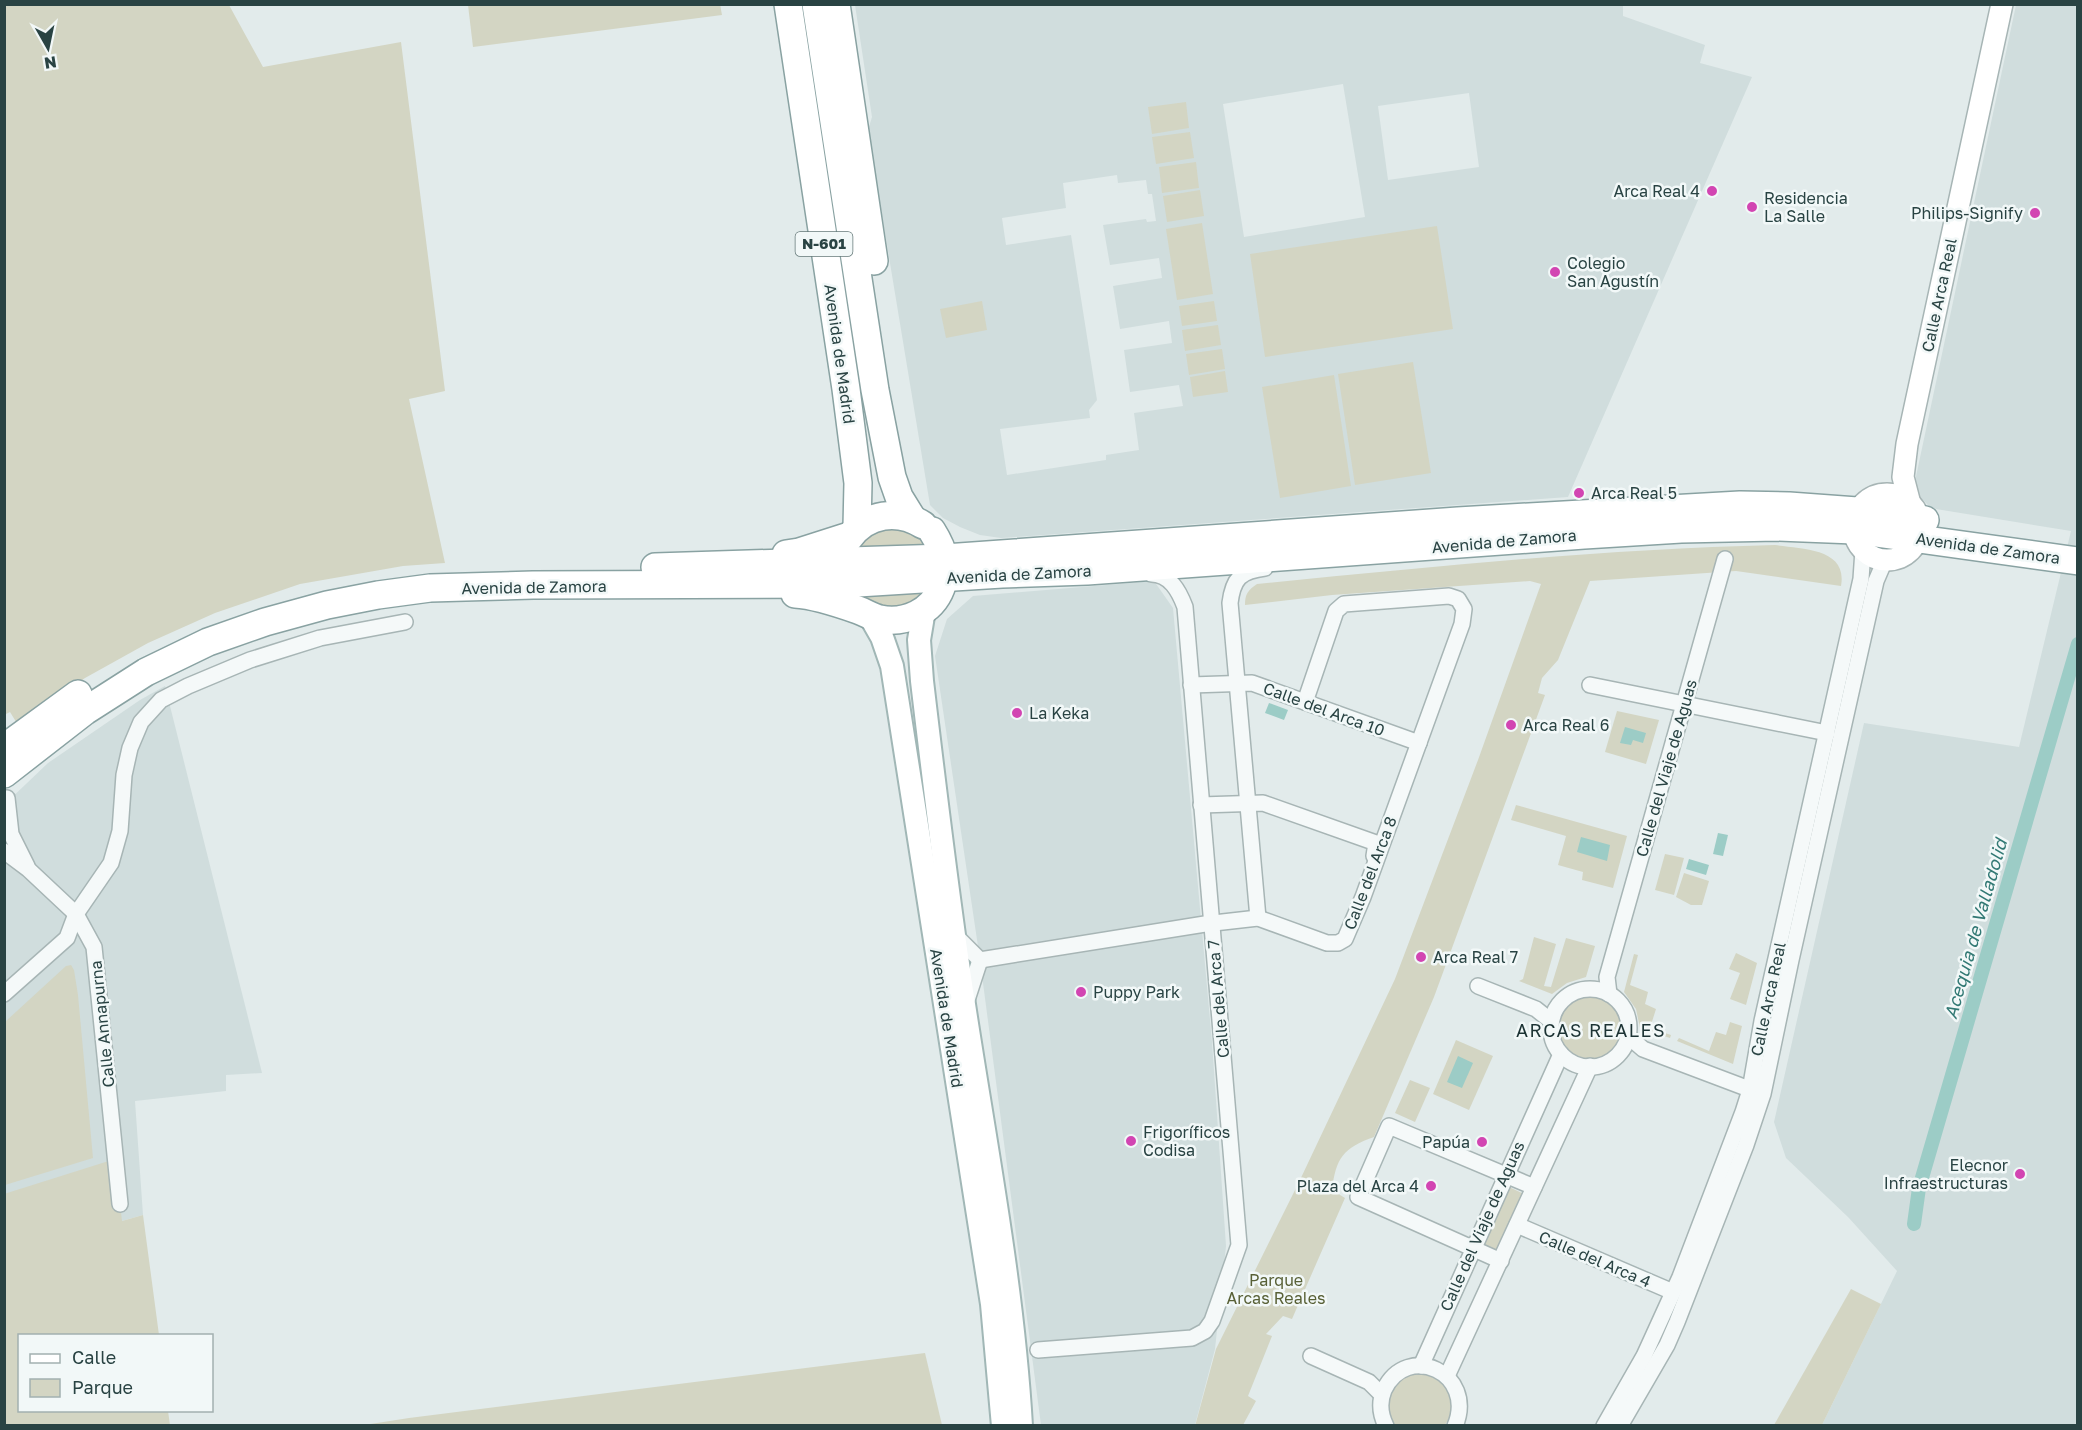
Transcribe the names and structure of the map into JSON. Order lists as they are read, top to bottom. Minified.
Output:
{"streets":{"highway":["N-601","Avenida de Madrid","Avenida de Zamora"],"street":["Calle Arca Real","Calle del Arca 10","Calle del Viaje de Aguas","Calle del Arca 8","Calle del Arca 7","Calle Annapurna","Calle del Arca 4"]},"crossings":[["Calle Arca Real","Avenida de Zamora"],["Calle Arca Real","Calle del Arca 4"],["Avenida de Madrid","Avenida de Zamora"],["Avenida de Madrid","Calle del Arca 8"],["Avenida de Zamora","Calle del Arca 7"],["Avenida de Zamora","Calle Annapurna"],["Calle del Arca 10","Calle del Arca 8"],["Calle del Arca 10","Calle del Arca 7"],["Calle del Viaje de Aguas","Calle del Arca 4"],["Calle del Arca 8","Calle del Arca 7"]],"districts":["ARCAS REALES"],"water":["Acequia de Valladolid"],"parks":["Parque Arcas Reales"],"places":["Arca Real 4","Residencia La Salle","Philips-Signify","Colegio San Agustín","Arca Real 5","La Keka","Arca Real 6","Arca Real 7","Puppy Park","Frigoríficos Codisa","Papúa","Elecnor Infraestructuras","Plaza del Arca 4"],"legend":["Calle","Parque"],"north":"bottom"}
